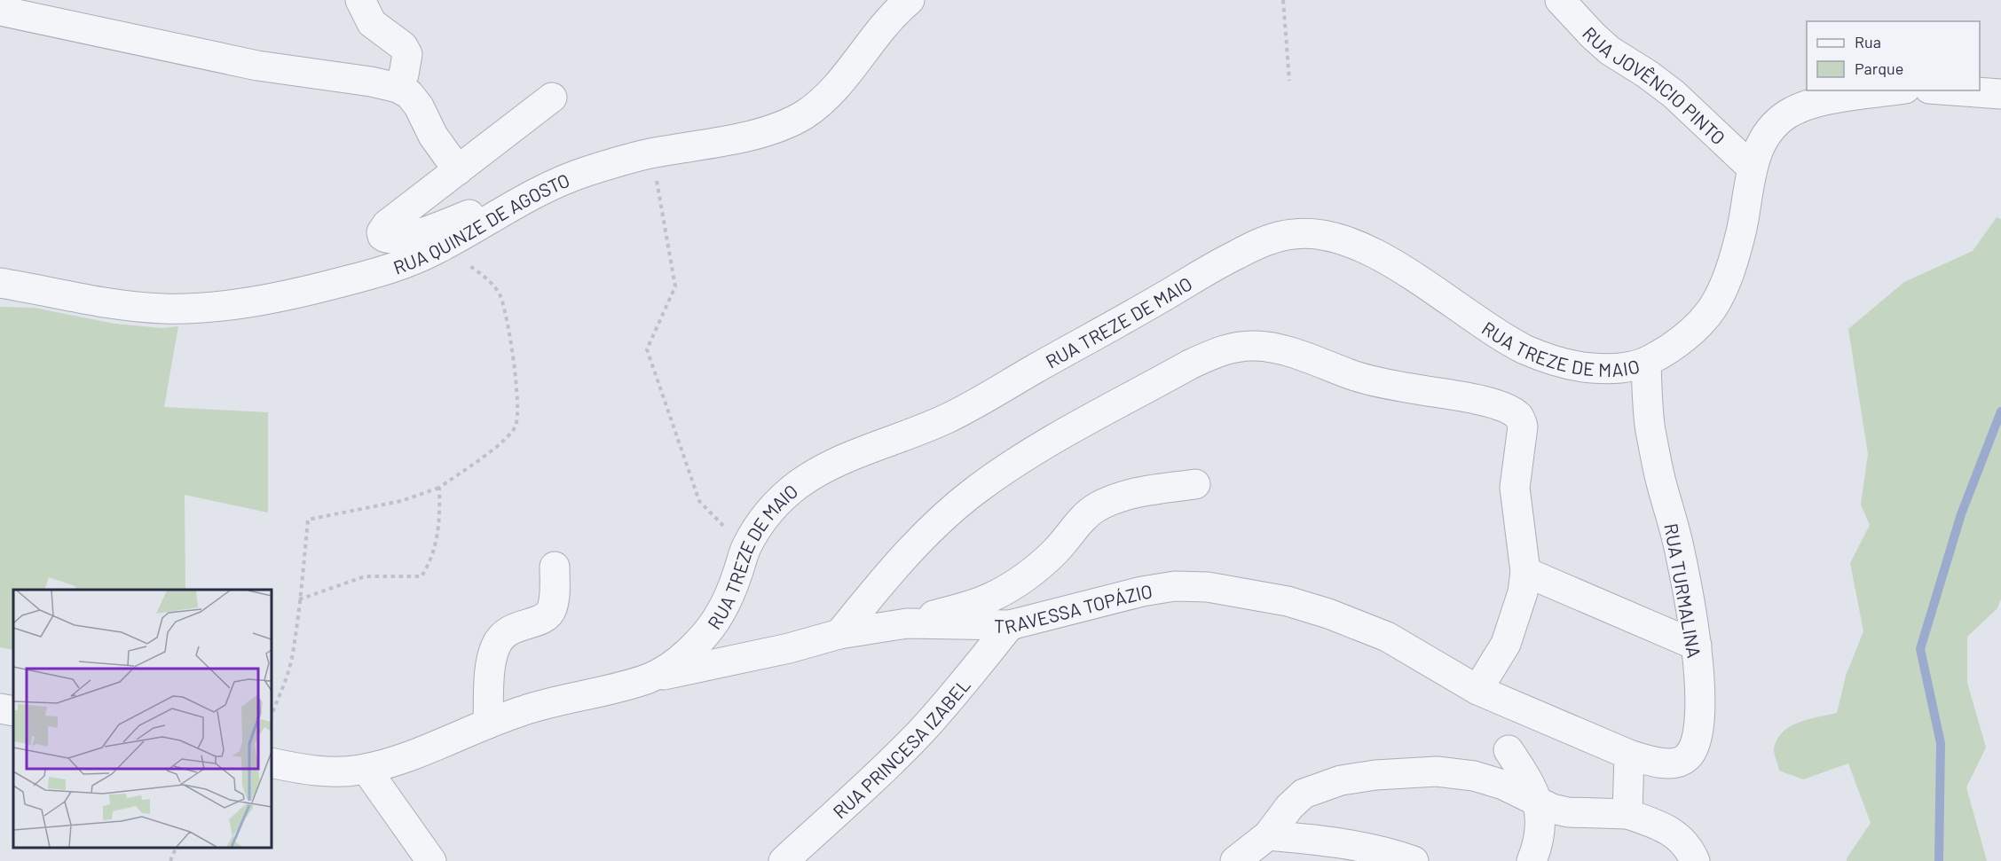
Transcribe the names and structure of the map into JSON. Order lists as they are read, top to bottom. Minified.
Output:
{"streets":{"street":["RUA JOVÊNCIO PINTO","RUA QUINZE DE AGOSTO","RUA TREZE DE MAIO","RUA TURMALINA","TRAVESSA TOPÁZIO","RUA PRINCESA IZABEL"]},"crossings":[["RUA JOVÊNCIO PINTO","RUA TREZE DE MAIO"],["RUA TREZE DE MAIO","RUA TURMALINA"],["RUA TREZE DE MAIO","TRAVESSA TOPÁZIO"],["RUA TURMALINA","TRAVESSA TOPÁZIO"],["TRAVESSA TOPÁZIO","RUA PRINCESA IZABEL"]],"legend":["Rua","Parque"]}
